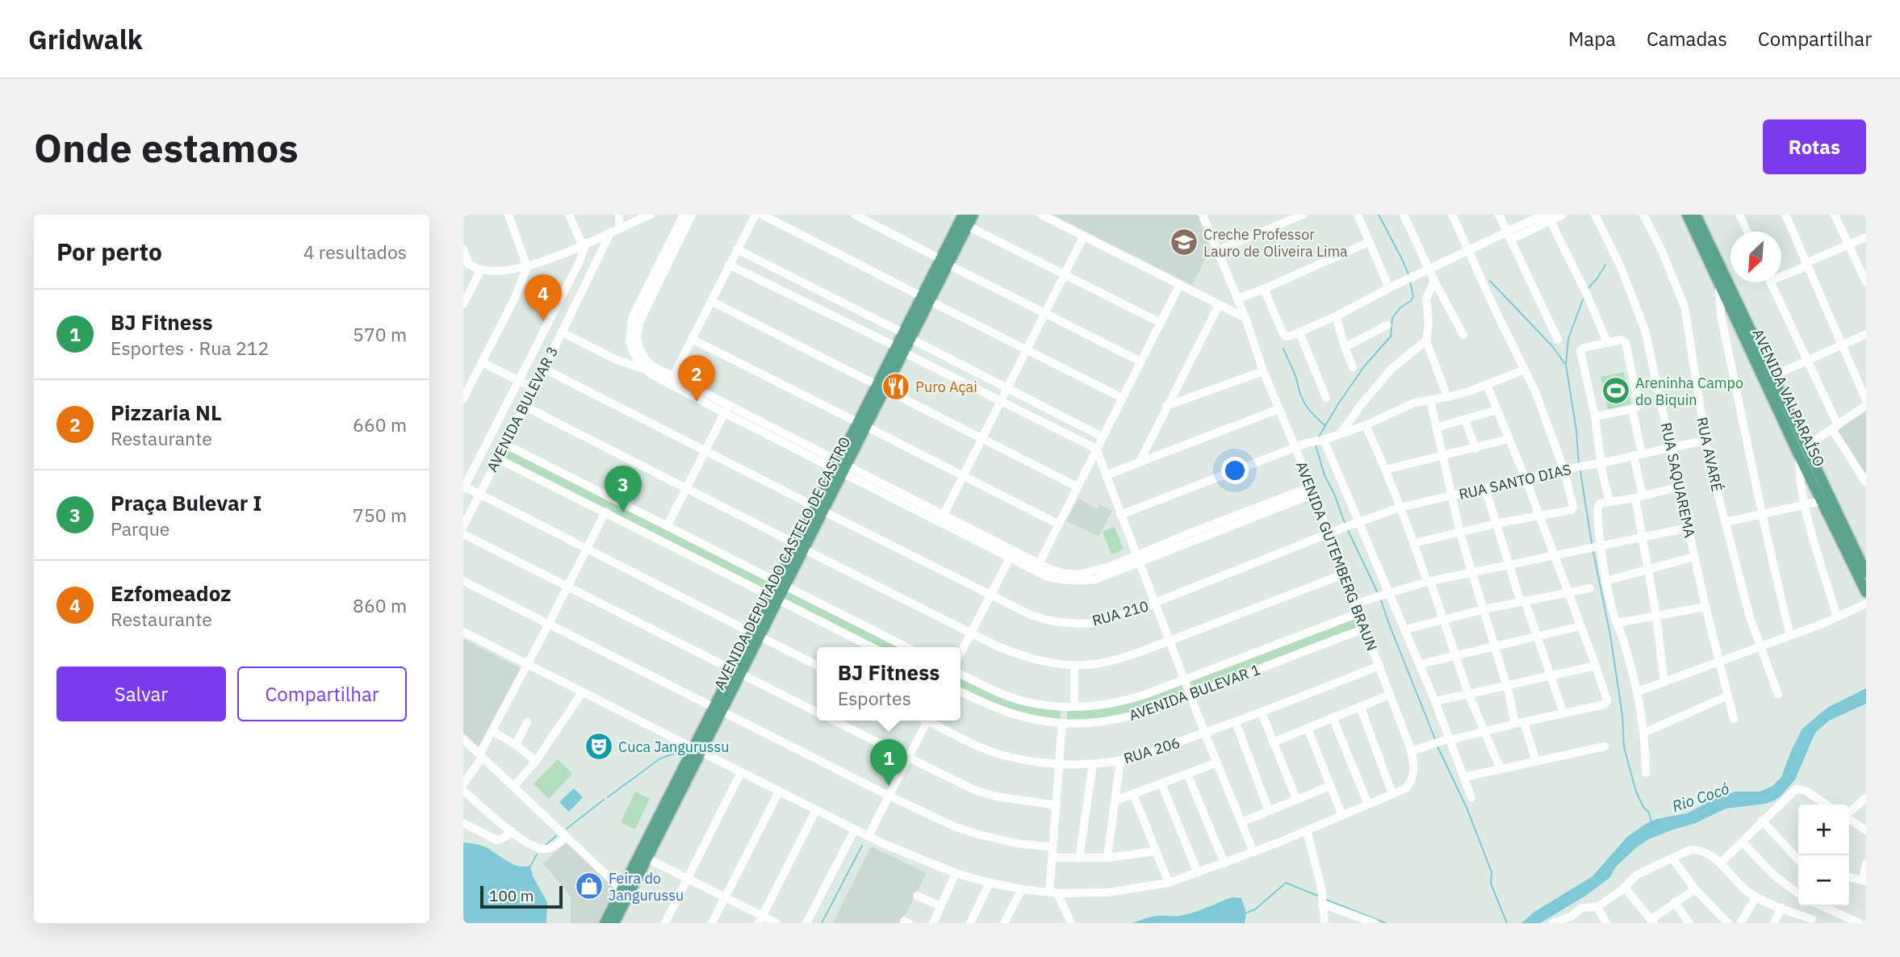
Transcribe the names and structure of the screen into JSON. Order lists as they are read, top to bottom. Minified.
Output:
{"streets":{"main road":["AVENIDA VALPARAÍSO","AVENIDA DEPUTADO CASTELO DE CASTRO"],"street":["AVENIDA BULEVAR 3","RUA AVARÉ","RUA SAQUAREMA","RUA SANTO DIAS","AVENIDA GUTEMBERG BRAUN","RUA 210","AVENIDA BULEVAR 1","RUA 206"]},"crossings":[["AVENIDA BULEVAR 3","RUA 210"],["RUA AVARÉ","RUA SANTO DIAS"],["RUA SAQUAREMA","RUA SANTO DIAS"],["RUA SANTO DIAS","AVENIDA GUTEMBERG BRAUN"],["RUA SANTO DIAS","RUA 210"],["AVENIDA GUTEMBERG BRAUN","RUA 210"],["AVENIDA GUTEMBERG BRAUN","AVENIDA BULEVAR 1"],["AVENIDA GUTEMBERG BRAUN","RUA 206"],["AVENIDA DEPUTADO CASTELO DE CASTRO","RUA 210"]],"water":["Rio Cocó"],"places":{"school or university":["Creche Professor Lauro de Oliveira Lima"],"restaurant":["Puro Açai"],"sports":["Areninha Campo do Biquin"],"theatre":["Cuca Jangurussu"],"shop":["Feira do Jangurussu"]},"scale_bar":"100 m","north":"bottom left","page":{"header":"Gridwalk","nav":["Mapa","Camadas","Compartilhar"],"buttons":["Rotas",["Salvar","Compartilhar"]],"title":"Onde estamos","heading":["Por perto","4 resultados"],"pins":["4","2","3","1"],"list":[{"mark":"1","name":"BJ Fitness","note":"Esportes · Rua 212","value":"570 m"},{"mark":"2","name":"Pizzaria NL","note":"Restaurante","value":"660 m"},{"mark":"3","name":"Praça Bulevar I","note":"Parque","value":"750 m"},{"mark":"4","name":"Ezfomeadoz","note":"Restaurante","value":"860 m"}],"popup":["BJ Fitness","Esportes"],"map_buttons":["+","−"],"scale":"100 m"}}
